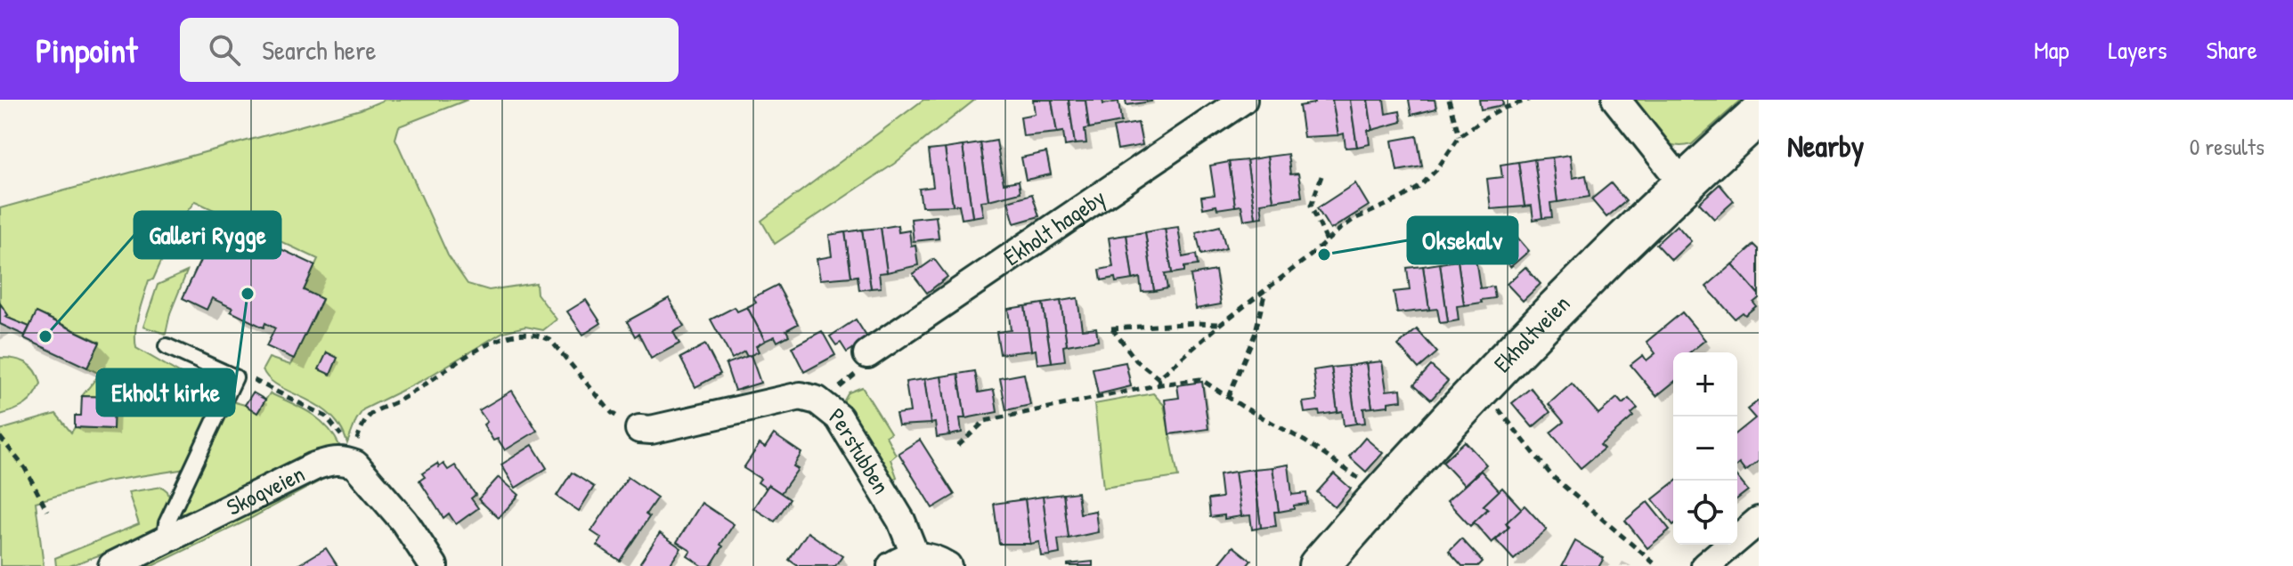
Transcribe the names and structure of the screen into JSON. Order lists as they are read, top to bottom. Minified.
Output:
{"streets":{"street":["Ekholt hageby","Ekholtveien","Perstubben","Skogveien"]},"places":["Oksekalv","Ekholt kirke","Galleri Rygge"],"page":{"header":"Pinpoint","search":"Search here","nav":["Map","Layers","Share"],"heading":["Nearby","0 results"],"map_buttons":["+","−"]}}
